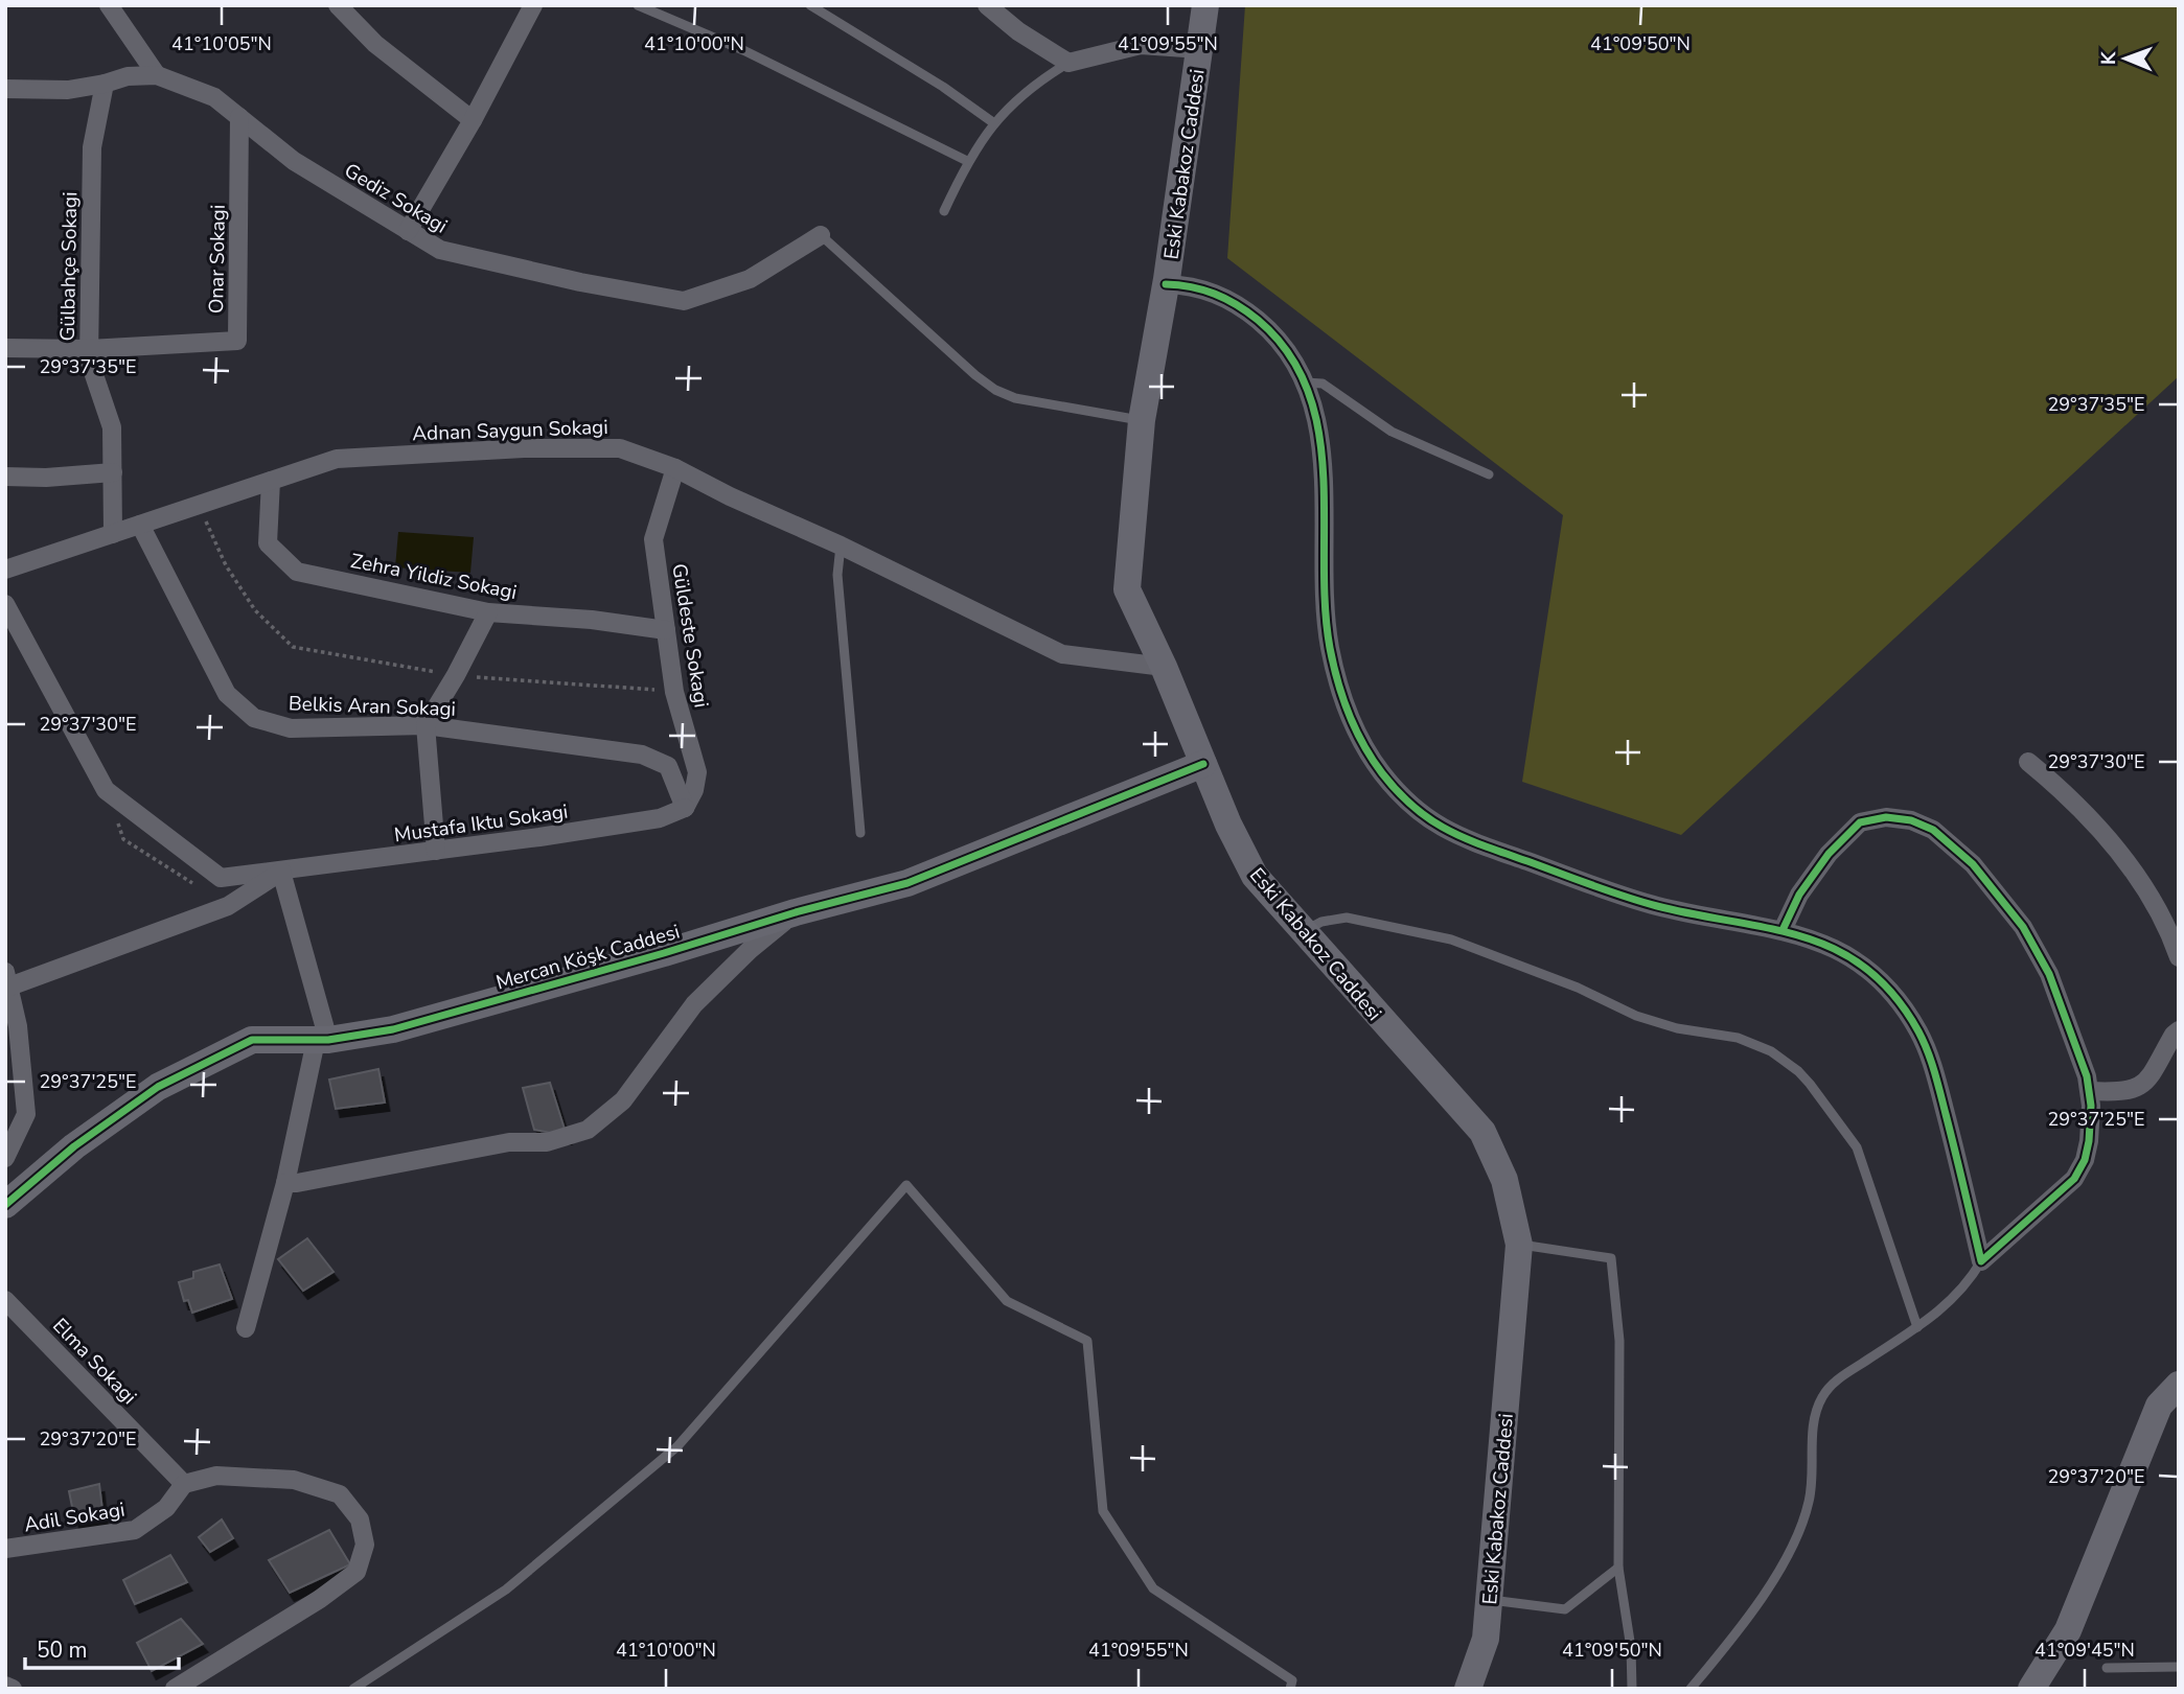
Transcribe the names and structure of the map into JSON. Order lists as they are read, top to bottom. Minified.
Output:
{"streets":{"street":["Eski Kabakoz Caddesi","Gediz Sokagi","Onar Sokagi","Gülbahçe Sokagi","Adnan Saygun Sokagi","Zehra Yildiz Sokagi","Güldeste Sokagi","Belkis Aran Sokagi","Mustafa Iktu Sokagi","Mercan Köşk Caddesi","Elma Sokagi","Adil Sokagi"]},"crossings":[["Eski Kabakoz Caddesi","Adnan Saygun Sokagi"],["Eski Kabakoz Caddesi","Mercan Köşk Caddesi"],["Gediz Sokagi","Onar Sokagi"],["Gediz Sokagi","Gülbahçe Sokagi"],["Onar Sokagi","Gülbahçe Sokagi"],["Gülbahçe Sokagi","Adnan Saygun Sokagi"],["Adnan Saygun Sokagi","Zehra Yildiz Sokagi"],["Adnan Saygun Sokagi","Güldeste Sokagi"],["Adnan Saygun Sokagi","Belkis Aran Sokagi"],["Zehra Yildiz Sokagi","Güldeste Sokagi"],["Güldeste Sokagi","Belkis Aran Sokagi"],["Güldeste Sokagi","Mustafa Iktu Sokagi"],["Belkis Aran Sokagi","Mustafa Iktu Sokagi"],["Elma Sokagi","Adil Sokagi"]],"scale_bar":"50 m","north":"left","coordinates":["41°10'05\"N","41°10'00\"N","41°09'55\"N","41°09'50\"N","29°37'35\"E","29°37'30\"E","29°37'25\"E","29°37'20\"E","41°09'45\"N"]}
